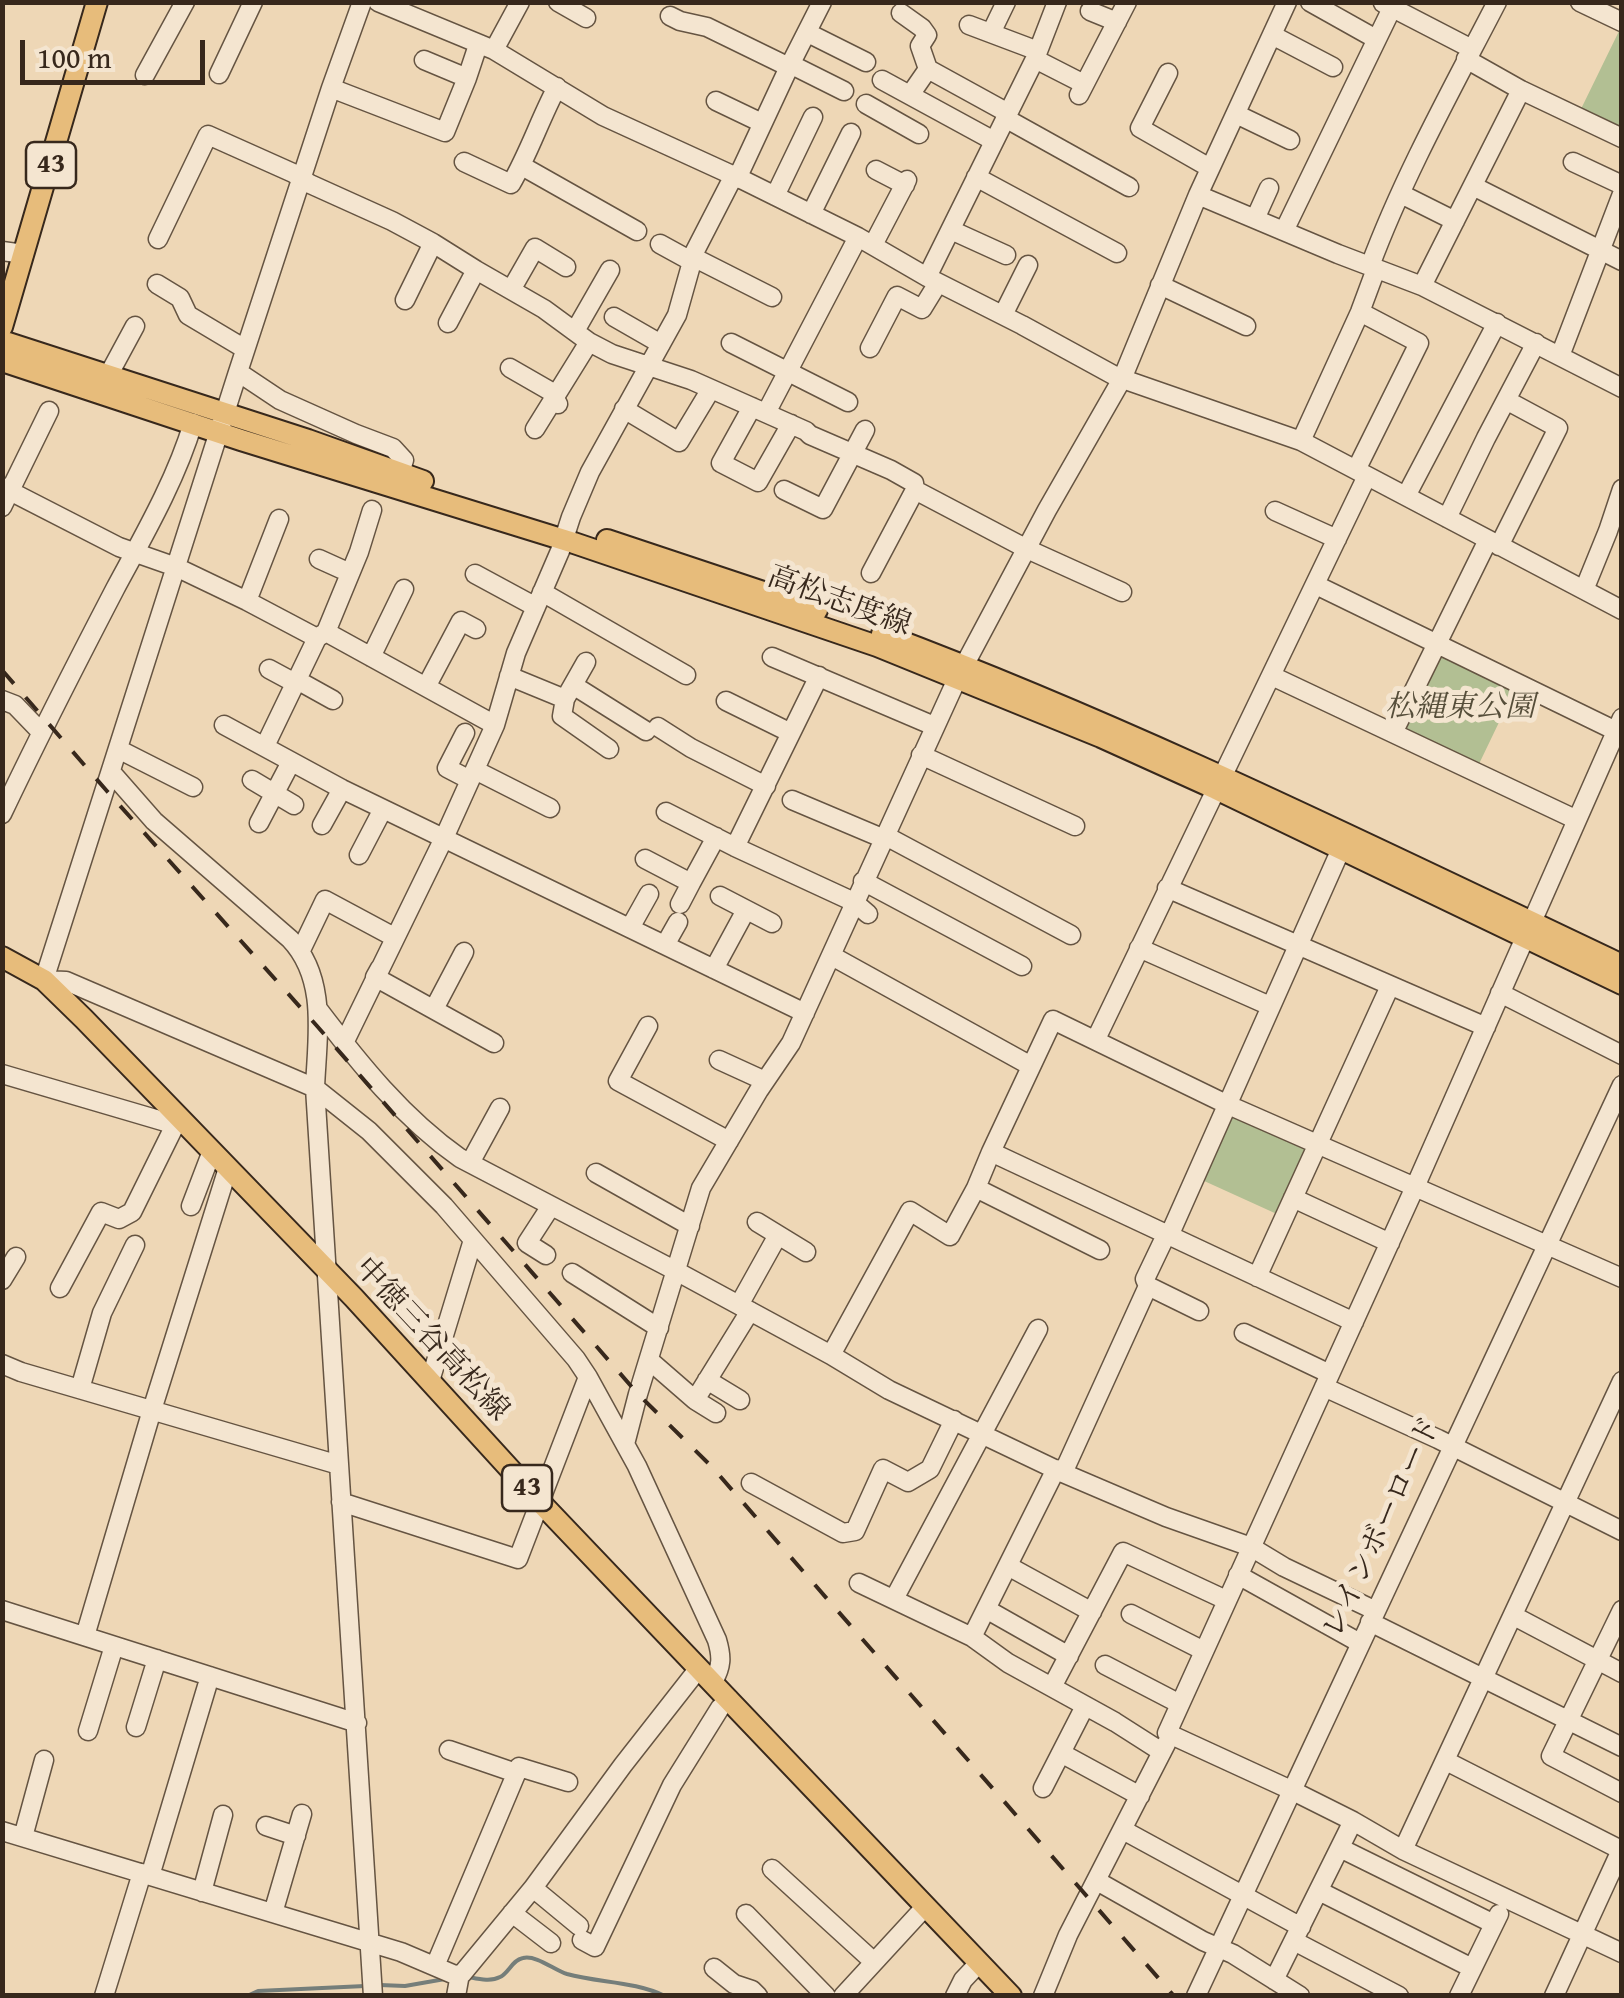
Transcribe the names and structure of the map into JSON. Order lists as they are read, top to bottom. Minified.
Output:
{"streets":{"main road":["43","高松志度線","中徳三谷高松線"],"street":["レインボーロード"]},"parks":["松縄東公園"],"scale_bar":"100 m"}
